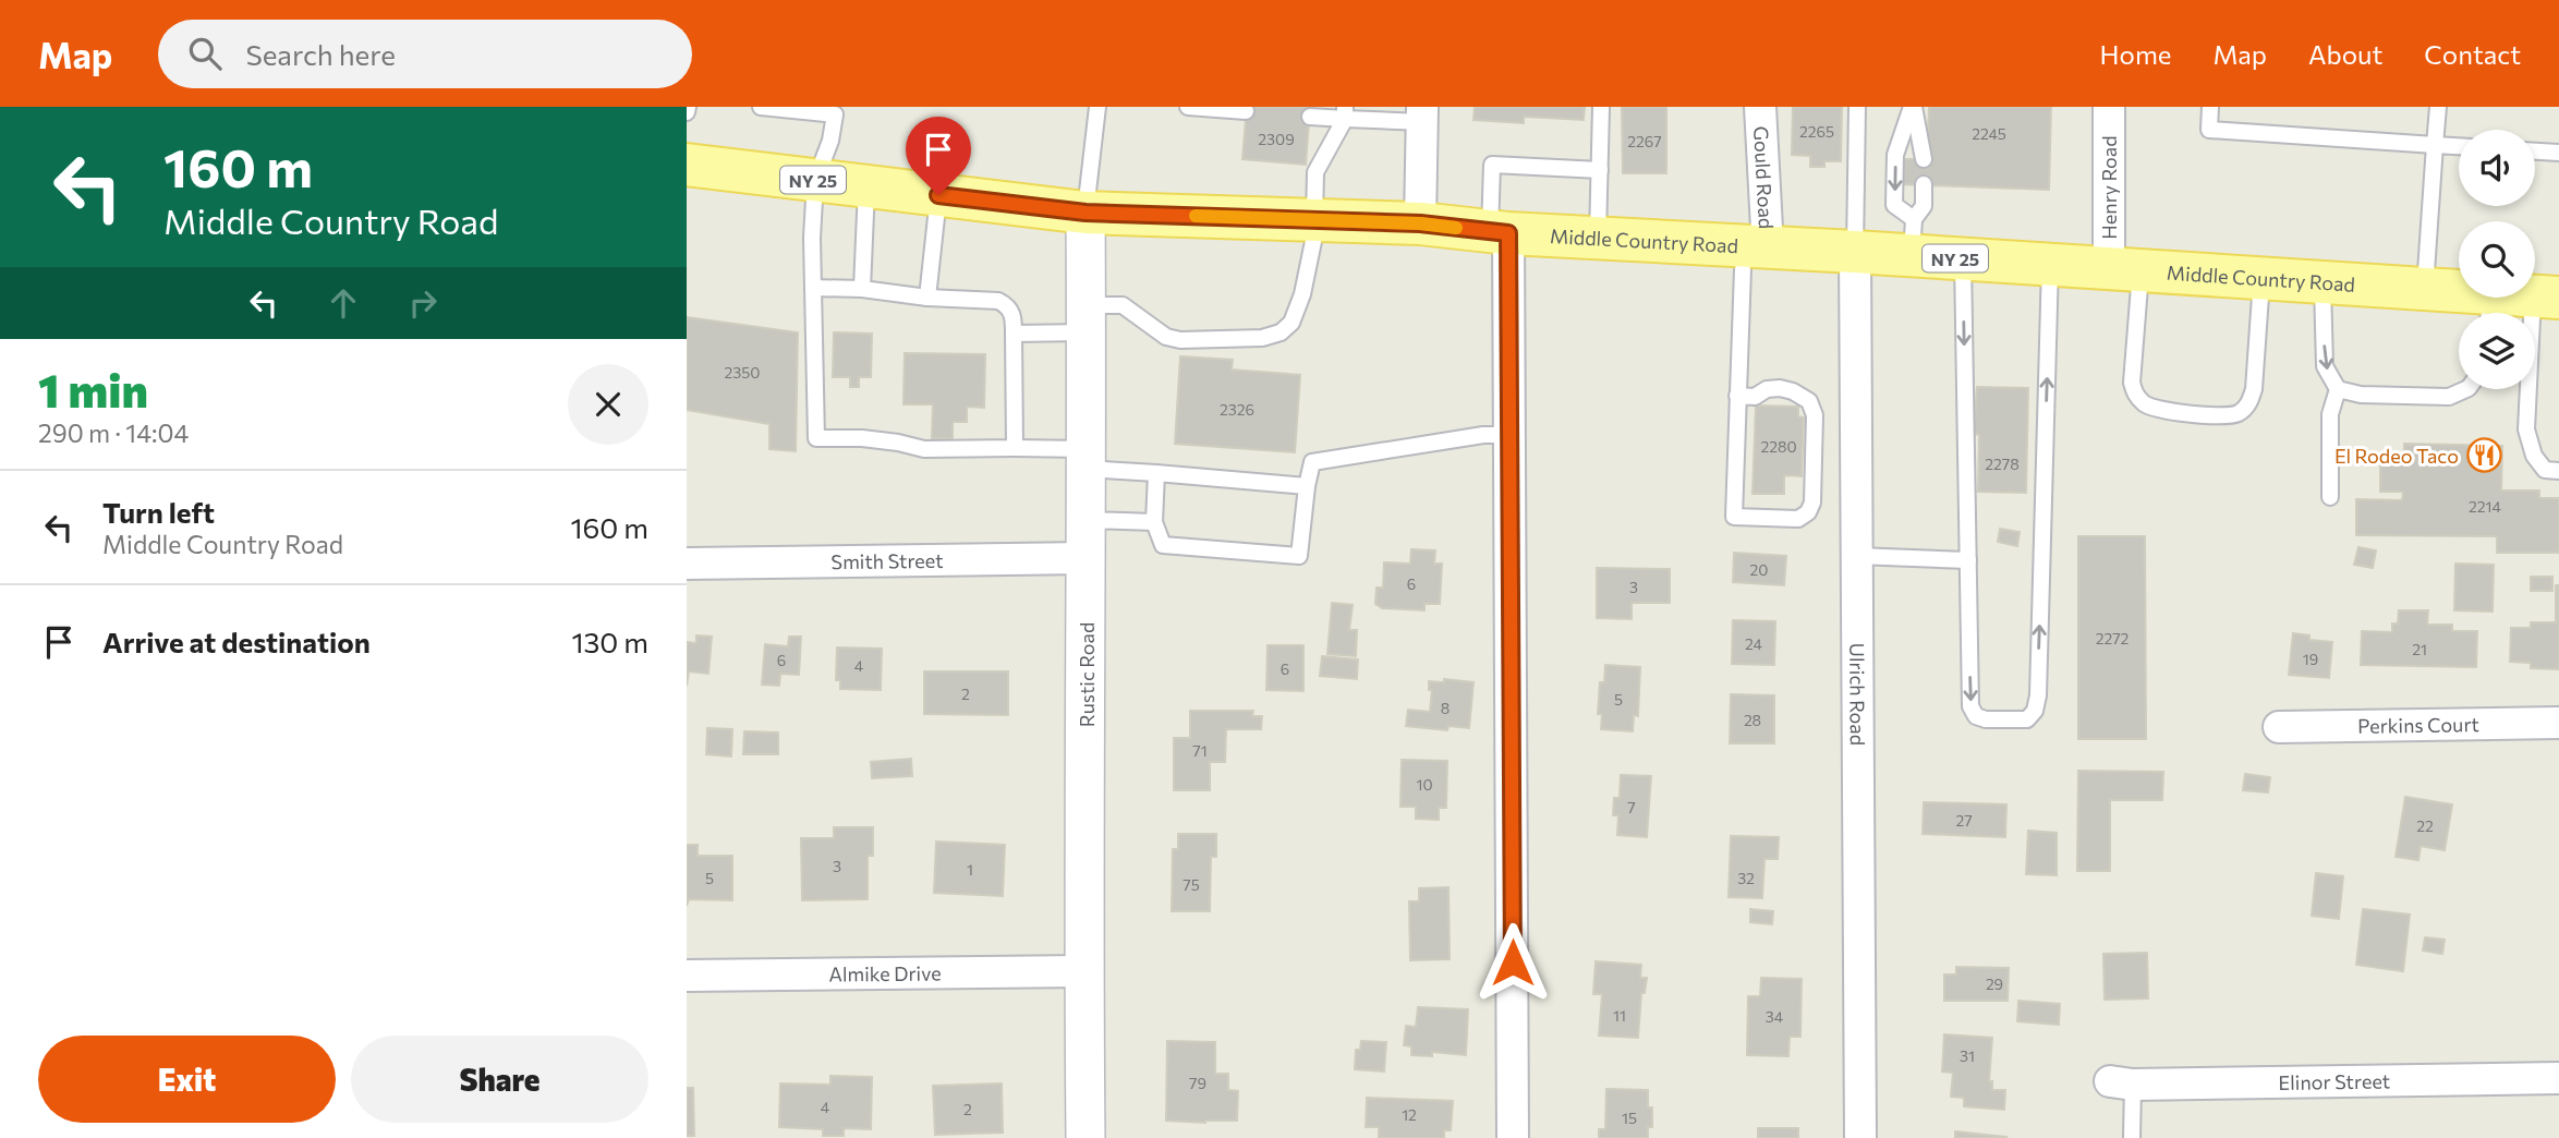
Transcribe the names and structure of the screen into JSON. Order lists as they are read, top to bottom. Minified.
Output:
{"streets":{"main road":["NY 25","Middle Country Road"],"street":["Gould Road","Henry Road","Smith Street","Rustic Road","Ulrich Road","Perkins Court","Almike Drive","Elinor Street"]},"crossings":[["Gould Road","Middle Country Road"],["Henry Road","Middle Country Road"],["Middle Country Road","Rustic Road"],["Middle Country Road","Ulrich Road"],["Smith Street","Rustic Road"],["Rustic Road","Almike Drive"]],"places":{"restaurant":["El Rodeo Taco"]},"house_numbers":["2265","2245","2309","2267","2350","2326","2280","2278","2214","20","6","3","2272","24","21","19","6","4","6","2","5","8","28","71","10","7","27","22","3","1","5","32","75","29","11","34","31","79","4","2","12","15"],"page":{"header":"Map","search":"Search here","nav":["Home","Map","About","Contact"],"turn":["160 m","Middle Country Road"],"heading":["1 min","290 m · 14:04"],"list":[{"name":"Turn left","note":"Middle Country Road","value":"160 m"},{"name":"Arrive at destination","value":"130 m"}],"buttons":["Exit","Share"]}}
